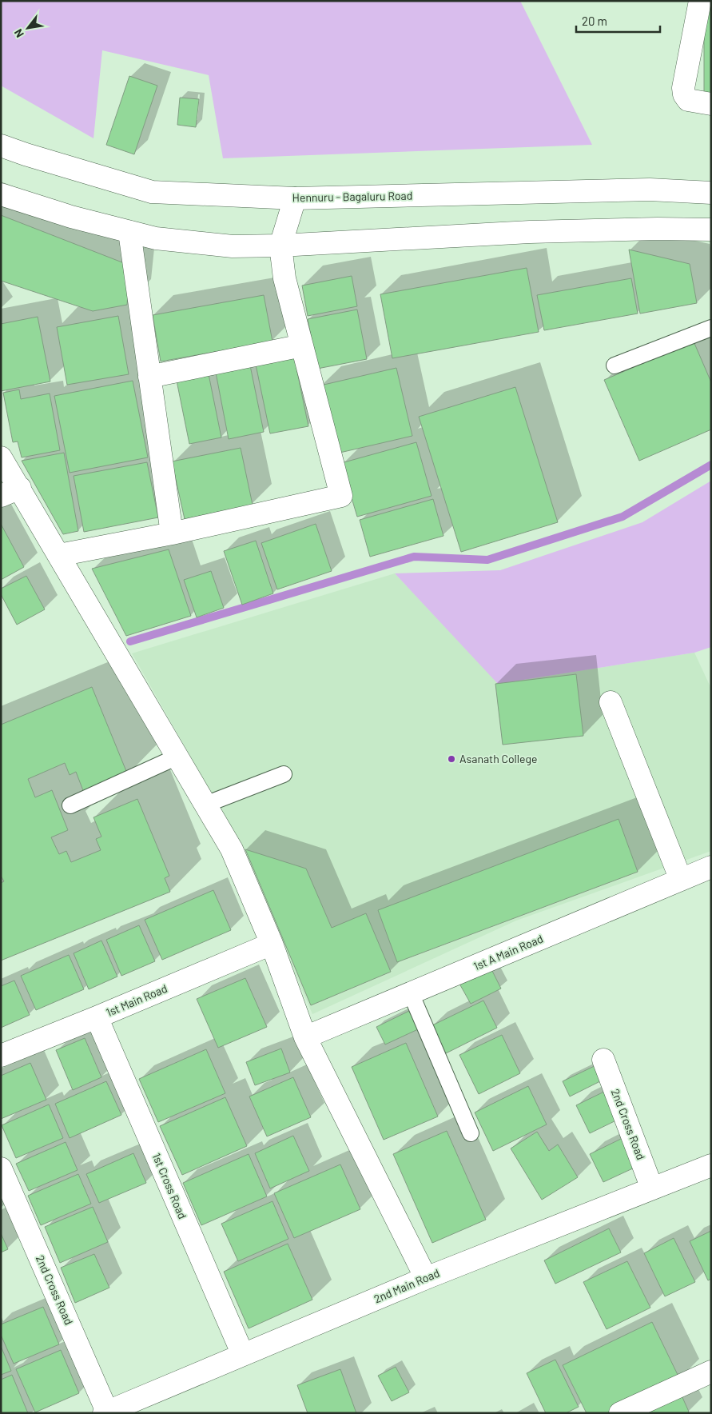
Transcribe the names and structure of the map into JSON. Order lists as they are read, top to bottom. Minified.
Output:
{"streets":{"street":["Hennuru - Bagaluru Road","1st A Main Road","1st Main Road","2nd Cross Road","1st Cross Road","2nd Main Road"]},"crossings":[["1st Main Road","1st Cross Road"],["2nd Cross Road","2nd Main Road"],["1st Cross Road","2nd Main Road"]],"places":["Asanath College"],"scale_bar":"20 m","north":"bottom left"}
